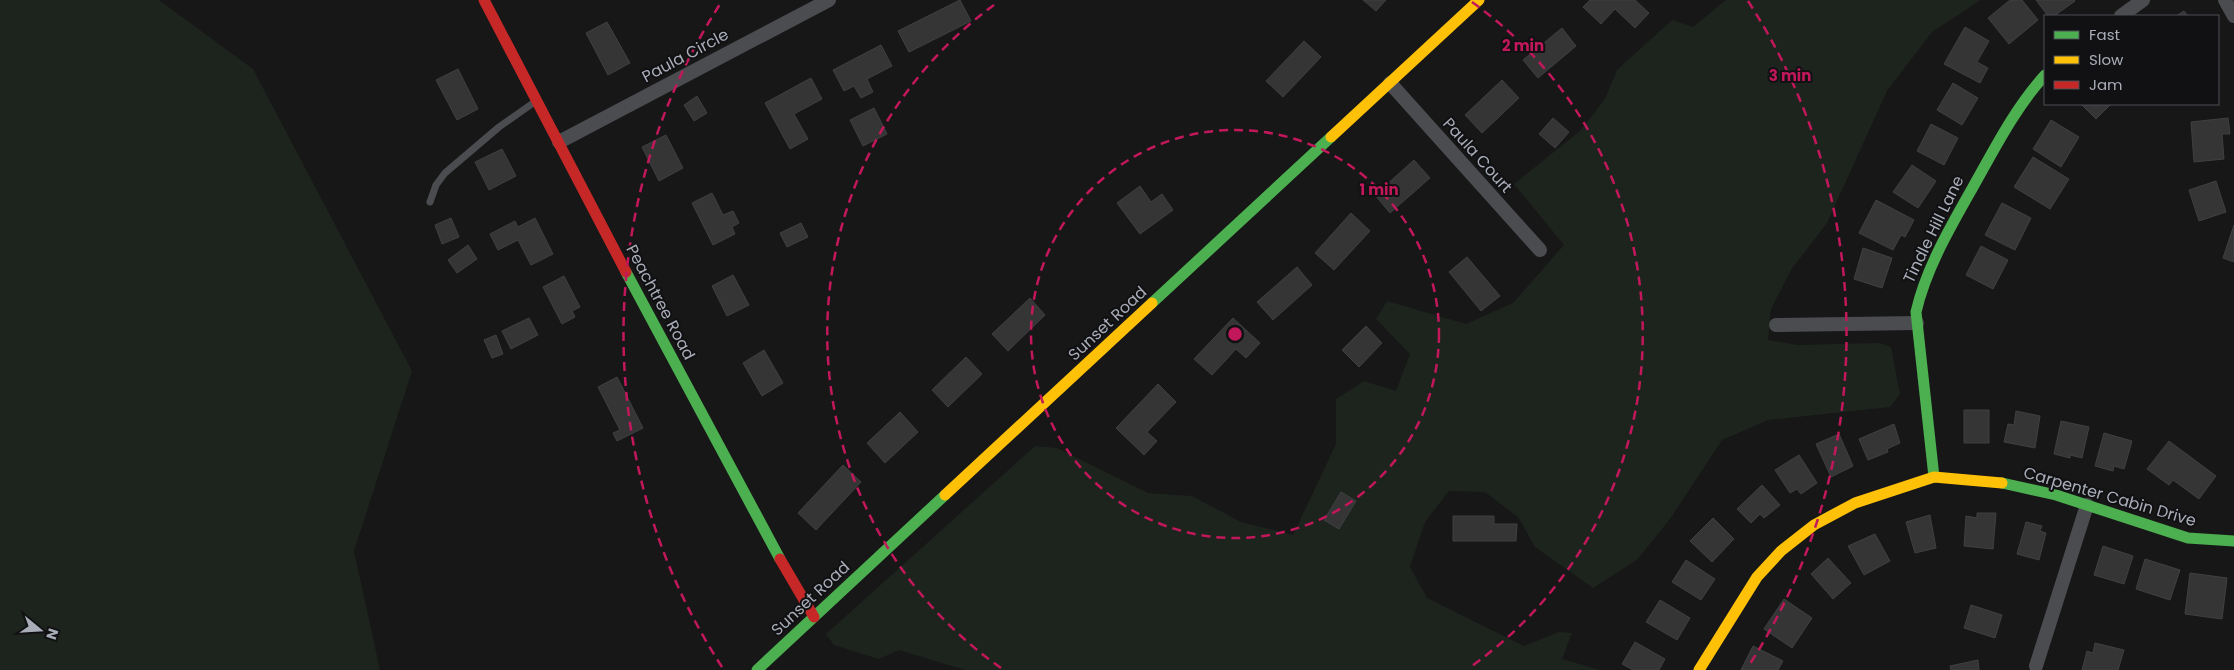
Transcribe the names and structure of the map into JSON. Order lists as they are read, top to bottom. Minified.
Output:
{"streets":{"street":["Paula Circle","Paula Court","Tindle Hill Lane","Peachtree Road","Sunset Road","Carpenter Cabin Drive"]},"crossings":[["Paula Circle","Peachtree Road"],["Paula Court","Sunset Road"],["Tindle Hill Lane","Carpenter Cabin Drive"],["Peachtree Road","Sunset Road"]],"legend":["Fast","Slow","Jam"],"north":"right","rings":["2 min","3 min","1 min"]}
